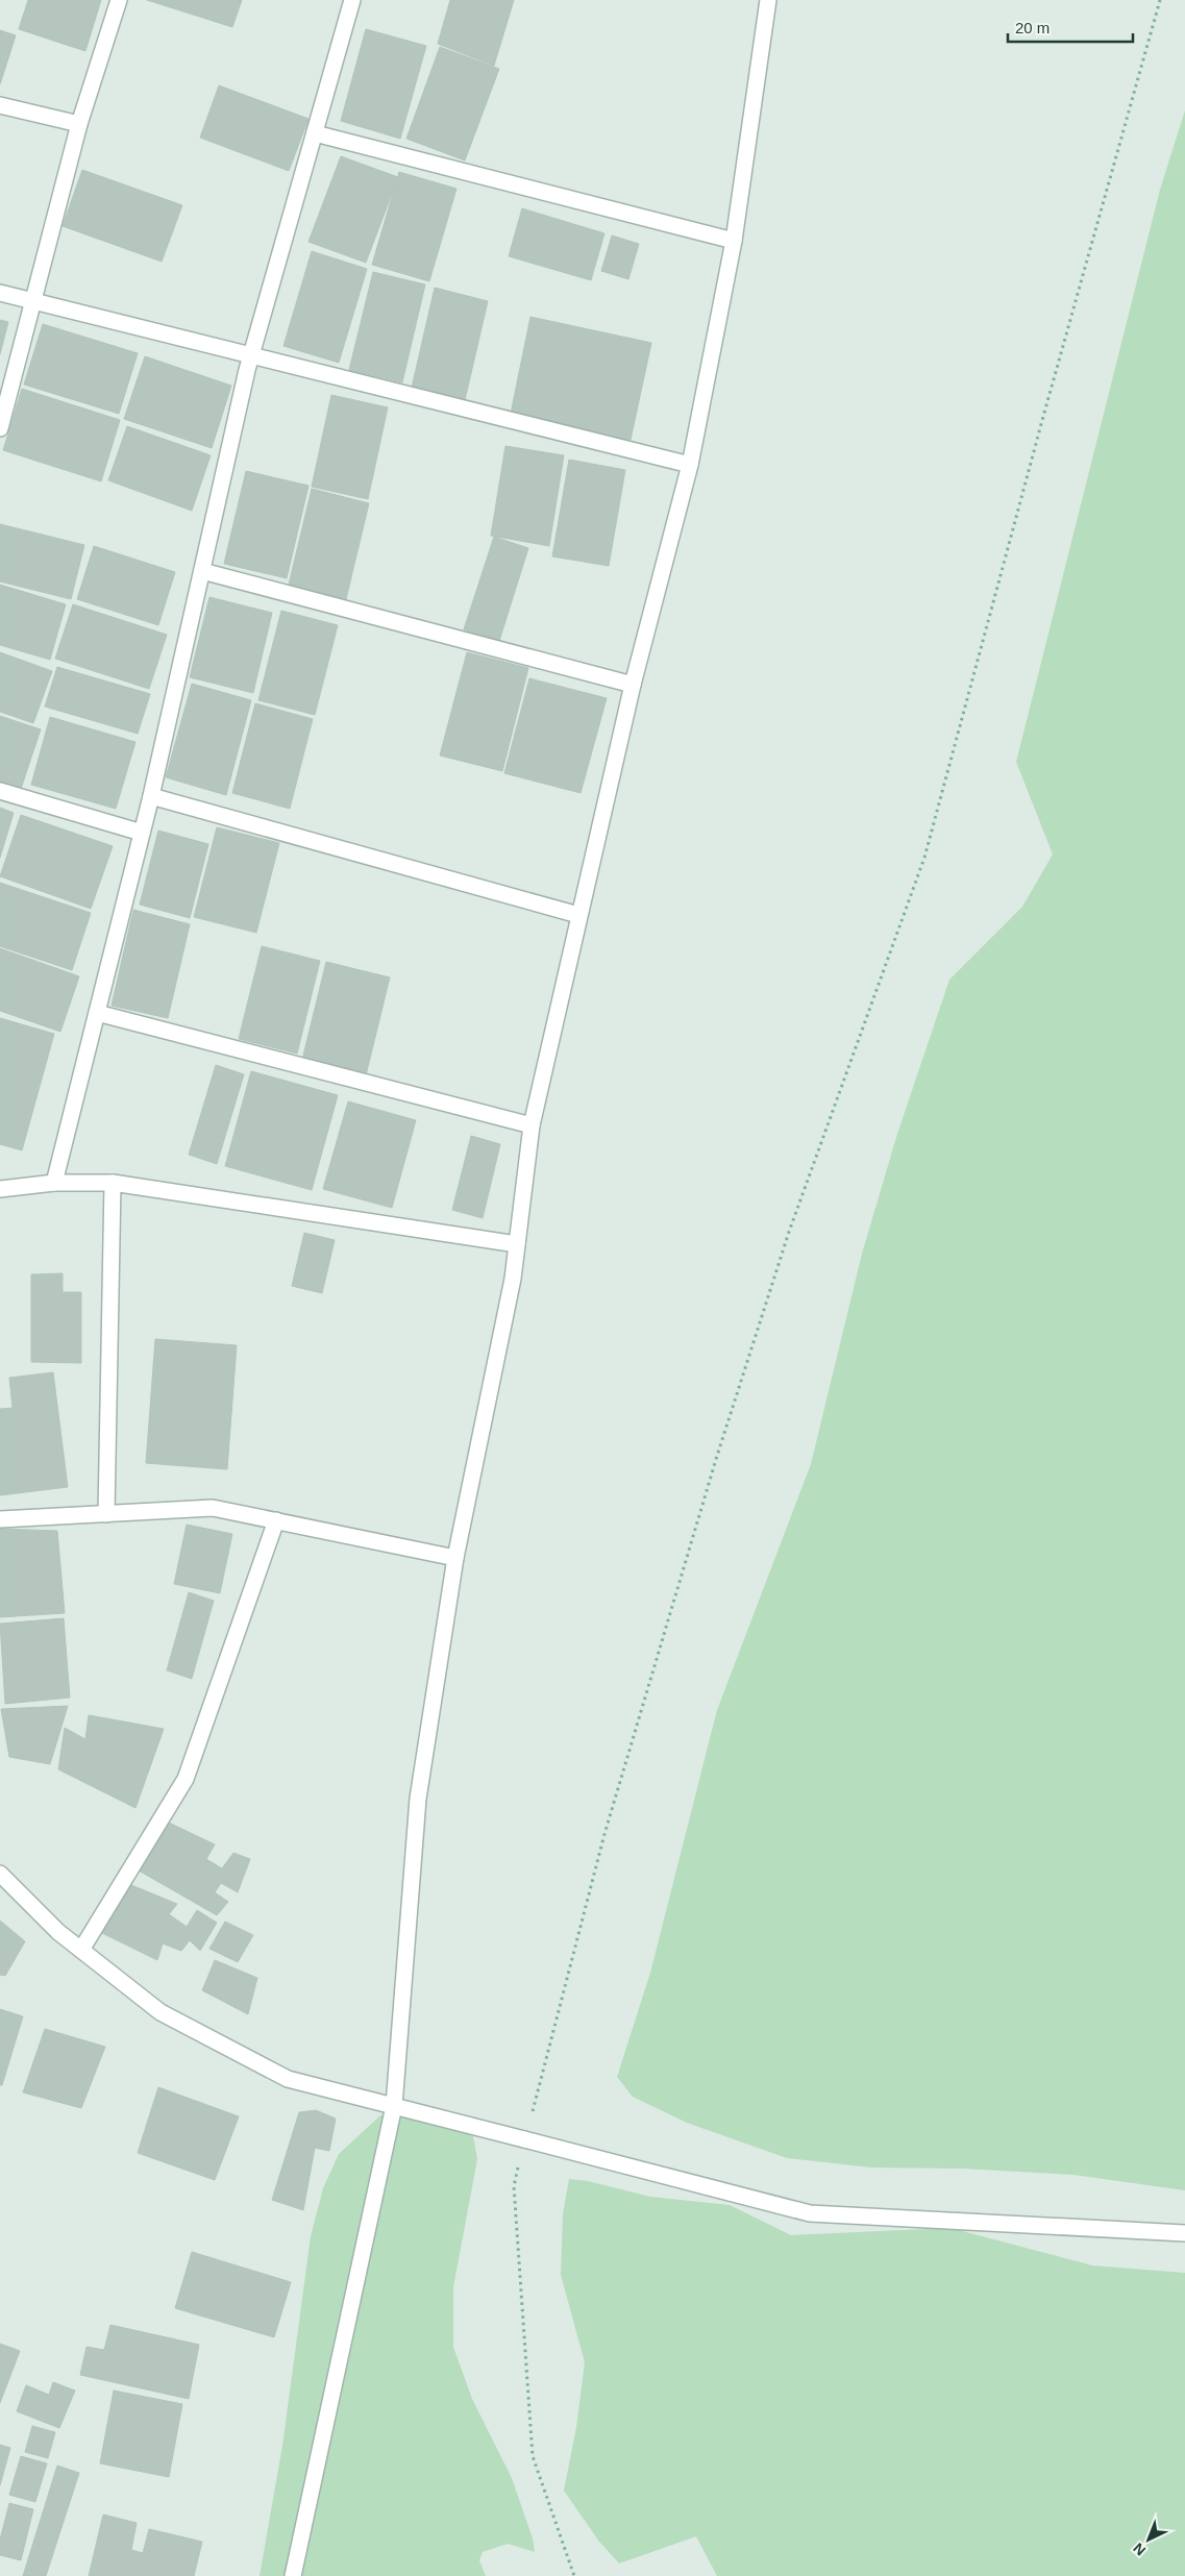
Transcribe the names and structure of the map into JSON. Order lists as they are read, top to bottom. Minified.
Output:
{"scale_bar":"20 m","north":"bottom left"}
